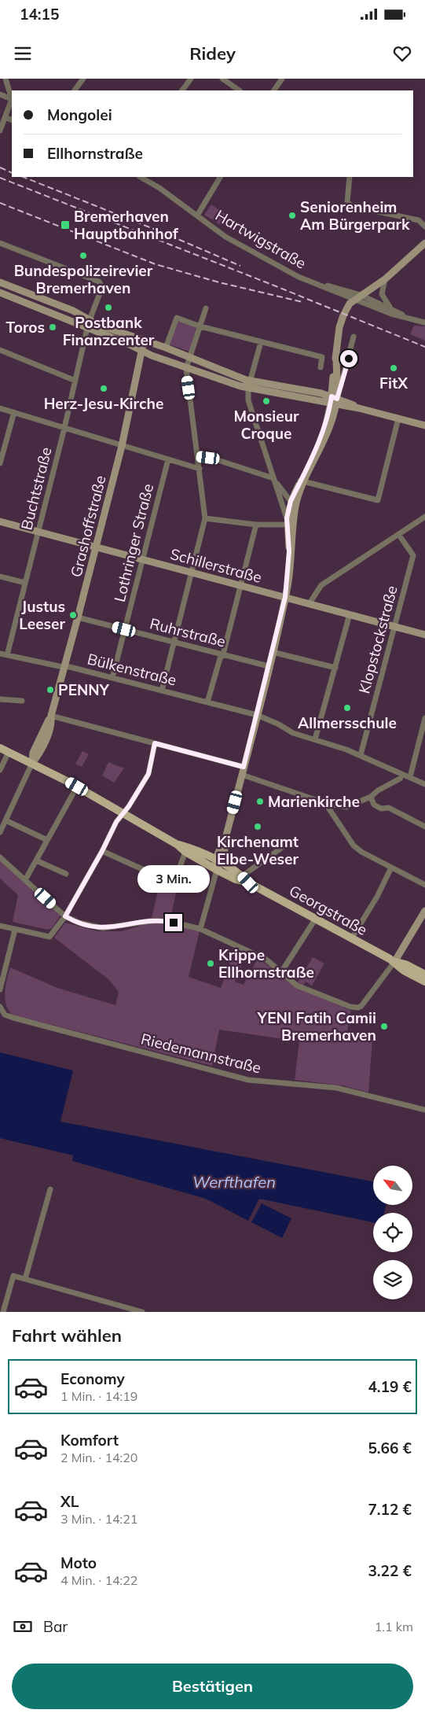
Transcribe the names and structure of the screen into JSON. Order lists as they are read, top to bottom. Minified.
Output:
{"streets":{"main road":["Grashoffstraße","Schillerstraße","Georgstraße"],"street":["Hartwigstraße","Buchtstraße","Lothringer Straße","Ruhrstraße","Klopstockstraße","Bülkenstraße","Riedemannstraße"]},"crossings":[["Buchtstraße","Schillerstraße"],["Buchtstraße","Bülkenstraße"],["Grashoffstraße","Schillerstraße"],["Grashoffstraße","Ruhrstraße"],["Grashoffstraße","Bülkenstraße"],["Grashoffstraße","Georgstraße"],["Lothringer Straße","Schillerstraße"],["Lothringer Straße","Ruhrstraße"],["Lothringer Straße","Bülkenstraße"],["Schillerstraße","Klopstockstraße"],["Klopstockstraße","Bülkenstraße"]],"water":["Werfthafen"],"places":{"other":["Seniorenheim Am Bürgerpark","Bundespolizeirevier Bremerhaven","Postbank Finanzcenter","Toros","FitX","Herz-Jesu-Kirche","Monsieur Croque","Justus Leeser","PENNY","Allmersschule","Marienkirche","Kirchenamt Elbe-Weser","Krippe Ellhornstraße","YENI Fatih Camii Bremerhaven"],"transit":["Bremerhaven Hauptbahnhof"]},"north":"top left","page":{"status":"14:15","header":"Ridey","banner":["Mongolei","Ellhornstraße"],"bubble":"3 Min.","heading":"Fahrt wählen","list":[{"name":"Economy","note":"1 Min. · 14:19","value":"4.19 €"},{"name":"Komfort","note":"2 Min. · 14:20","value":"5.66 €"},{"name":"XL","note":"3 Min. · 14:21","value":"7.12 €"},{"name":"Moto","note":"4 Min. · 14:22","value":"3.22 €"}],"pay":["Bar","1.1 km"],"buttons":"Bestätigen"}}
